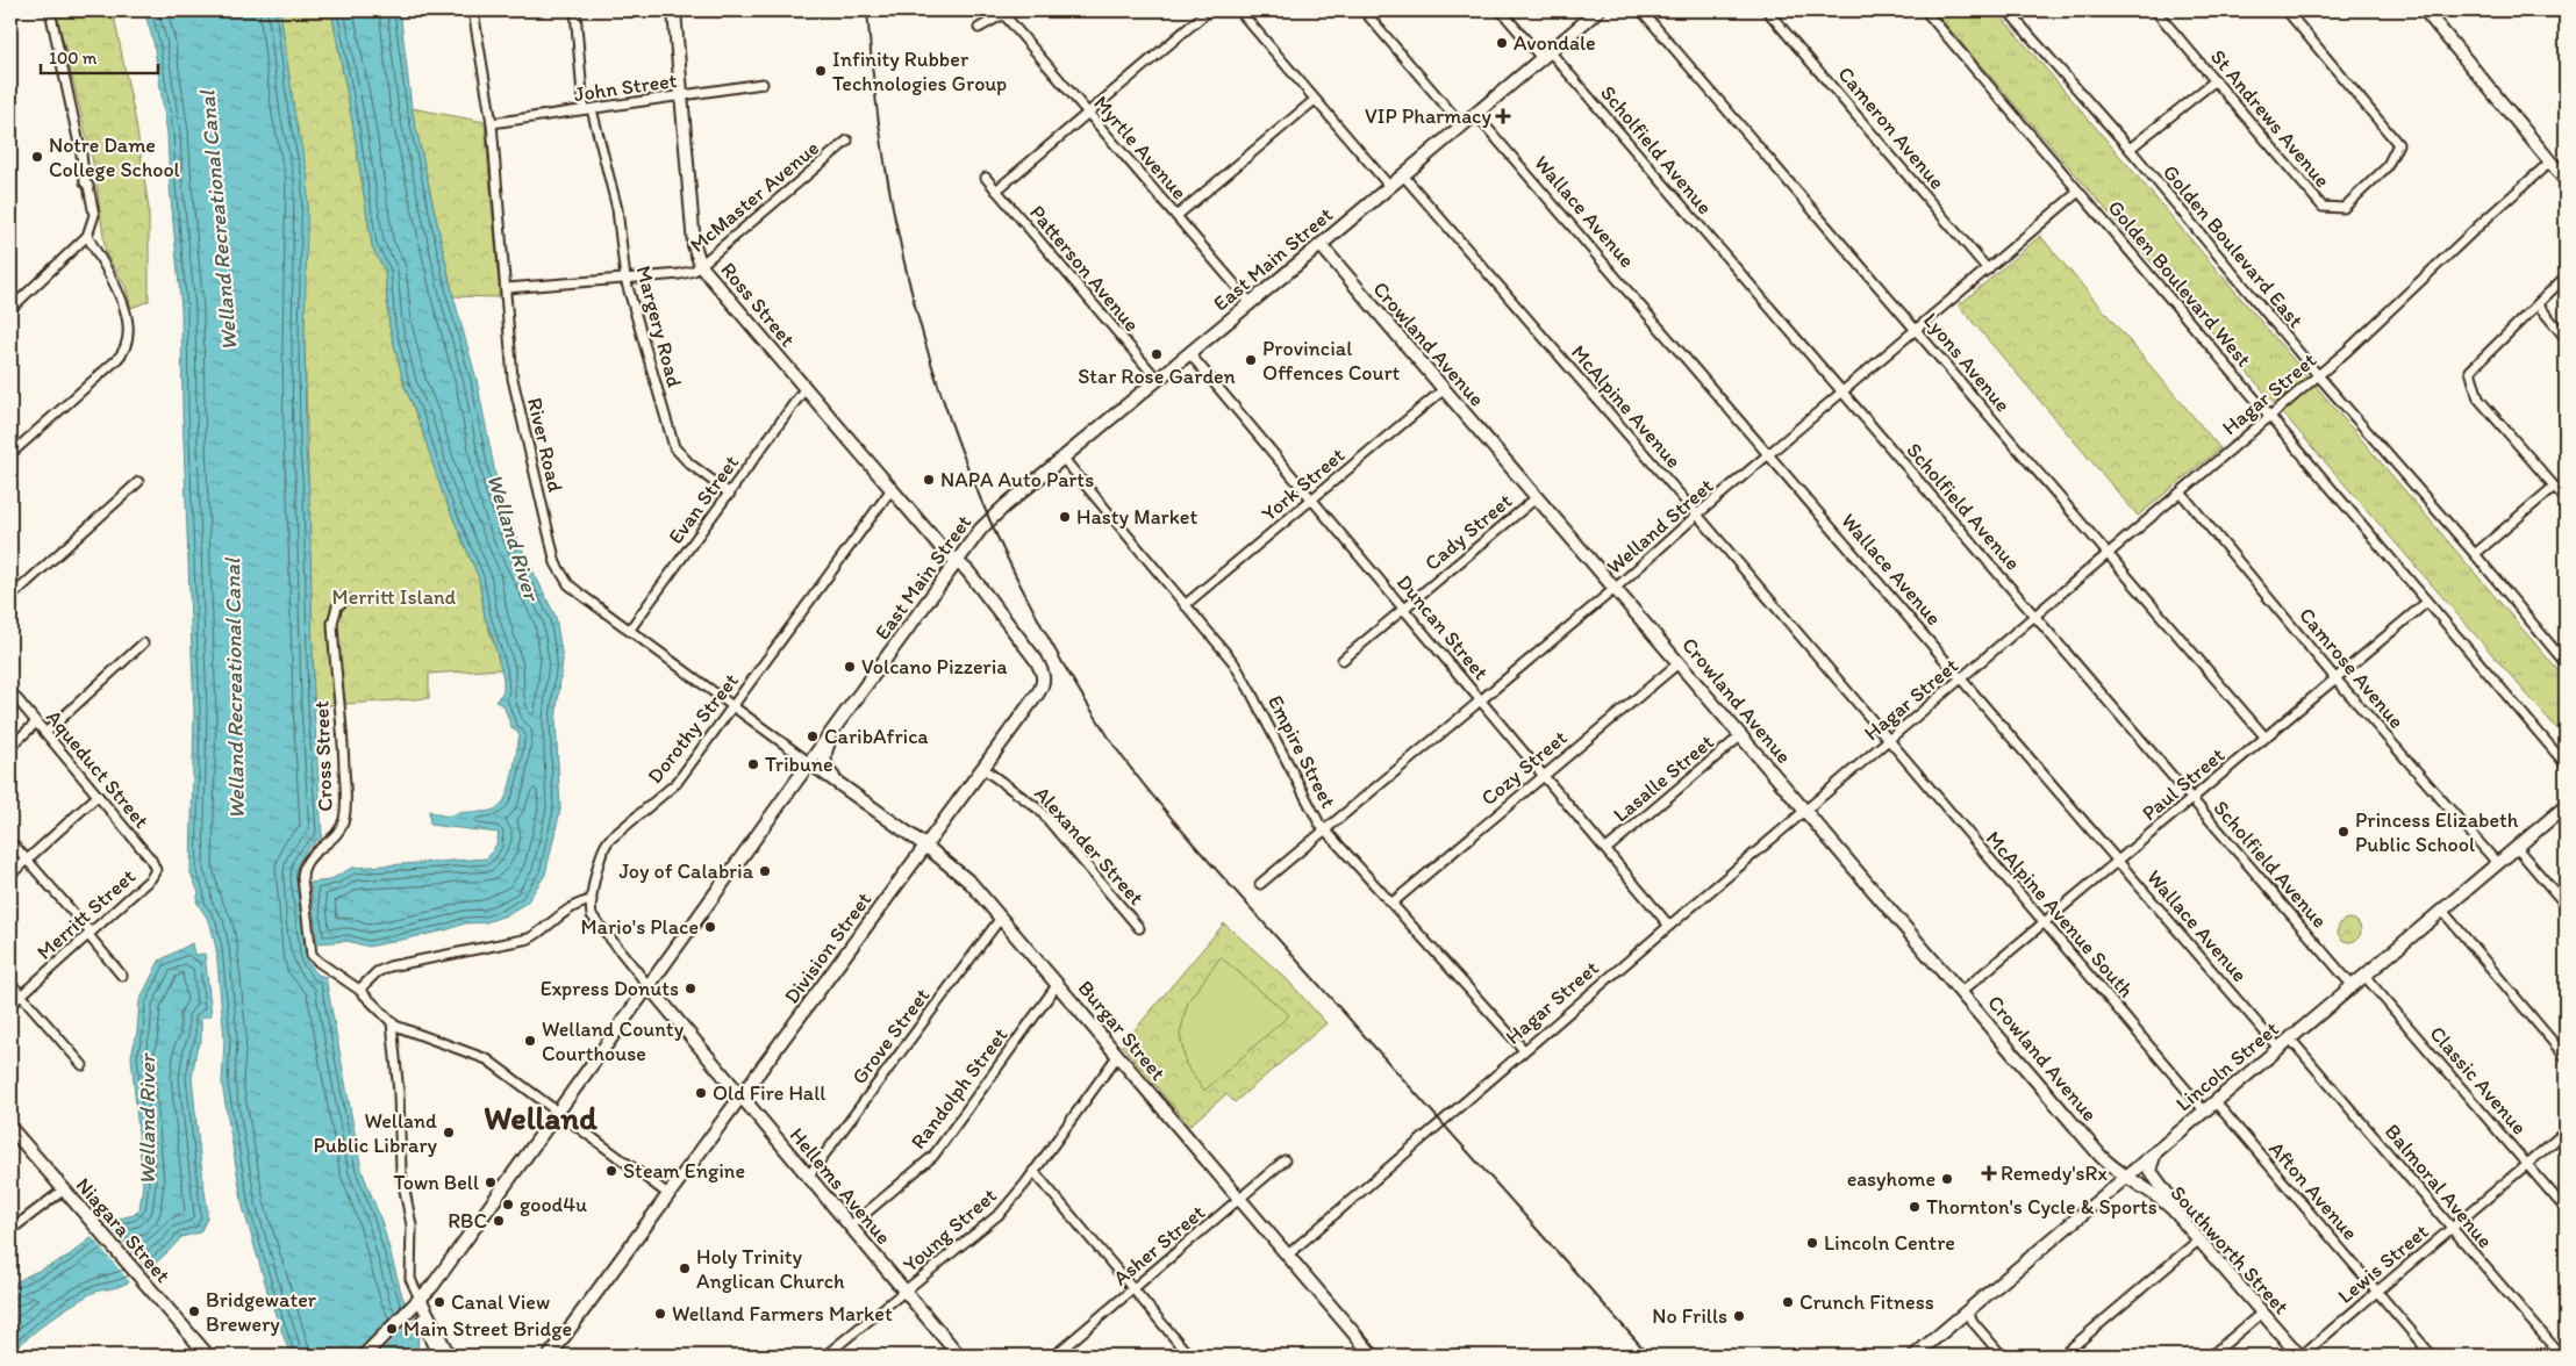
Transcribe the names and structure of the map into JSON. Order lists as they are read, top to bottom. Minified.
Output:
{"streets":{"main road":["East Main Street","Ross Street","Crowland Avenue","Division Street","Burgar Street","Lincoln Street","Hellems Avenue","Niagara Street","Southworth Street"],"street":["John Street","St Andrews Avenue","Cameron Avenue","Myrtle Avenue","Scholfield Avenue","McMaster Avenue","Wallace Avenue","Golden Boulevard East","Patterson Avenue","Golden Boulevard West","Margery Road","Lyons Avenue","Hagar Street","McAlpine Avenue","River Road","York Street","Evan Street","Welland Street","Cady Street","Duncan Street","Camrose Avenue","Dorothy Street","Empire Street","Cross Street","Cozy Street","Aqueduct Street","Lasalle Street","Paul Street","Alexander Street","Merritt Street","McAlpine Avenue South","Grove Street","Classic Avenue","Randolph Street","Balmoral Avenue","Afton Avenue","Young Street","Asher Street","Lewis Street"]},"crossings":[["John Street","Ross Street"],["John Street","Margery Road"],["John Street","River Road"],["Cameron Avenue","Welland Street"],["Myrtle Avenue","East Main Street"],["Scholfield Avenue","East Main Street"],["Scholfield Avenue","Hagar Street"],["Scholfield Avenue","Welland Street"],["Scholfield Avenue","Paul Street"],["Scholfield Avenue","Lincoln Street"],["McMaster Avenue","Ross Street"],["McMaster Avenue","Margery Road"],["McMaster Avenue","River Road"],["Wallace Avenue","East Main Street"],["Wallace Avenue","Hagar Street"],["Wallace Avenue","Welland Street"],["Wallace Avenue","Paul Street"],["Wallace Avenue","Lincoln Street"],["Golden Boulevard East","Hagar Street"],["East Main Street","Patterson Avenue"],["East Main Street","Ross Street"],["East Main Street","Crowland Avenue"],["East Main Street","McAlpine Avenue"],["East Main Street","River Road"],["East Main Street","Duncan Street"],["East Main Street","Dorothy Street"],["East Main Street","Empire Street"],["East Main Street","Cross Street"],["East Main Street","Division Street"],["East Main Street","Burgar Street"],["East Main Street","Hellems Avenue"],["Golden Boulevard West","Hagar Street"],["Golden Boulevard West","Welland Street"],["Golden Boulevard West","Paul Street"],["Ross Street","Evan Street"],["Ross Street","Dorothy Street"],["Ross Street","Division Street"],["Margery Road","Evan Street"],["Crowland Avenue","Hagar Street"],["Crowland Avenue","York Street"],["Crowland Avenue","Welland Street"],["Crowland Avenue","Cady Street"],["Crowland Avenue","Cozy Street"],["Crowland Avenue","Lasalle Street"],["Crowland Avenue","Paul Street"],["Crowland Avenue","Lincoln Street"],["Crowland Avenue","Southworth Street"],["Lyons Avenue","Hagar Street"],["Lyons Avenue","Welland Street"],["Lyons Avenue","Paul Street"],["Hagar Street","McAlpine Avenue"],["Hagar Street","Duncan Street"],["Hagar Street","Camrose Avenue"],["Hagar Street","Empire Street"],["Hagar Street","McAlpine Avenue South"],["Hagar Street","Burgar Street"],["McAlpine Avenue","Welland Street"],["McAlpine Avenue","McAlpine Avenue South"],["River Road","Evan Street"],["River Road","Dorothy Street"],["River Road","Burgar Street"],["York Street","Duncan Street"],["York Street","Empire Street"],["Welland Street","Duncan Street"],["Welland Street","Empire Street"],["Cady Street","Duncan Street"],["Duncan Street","Cozy Street"],["Duncan Street","Lasalle Street"],["Camrose Avenue","Paul Street"],["Camrose Avenue","Lincoln Street"],["Dorothy Street","Hellems Avenue"],["Empire Street","Cozy Street"],["Cross Street","Division Street"],["Aqueduct Street","Merritt Street"],["Paul Street","McAlpine Avenue South"],["Alexander Street","Division Street"],["McAlpine Avenue South","Lincoln Street"],["McAlpine Avenue South","Afton Avenue"],["Division Street","Burgar Street"],["Division Street","Hellems Avenue"],["Burgar Street","Grove Street"],["Burgar Street","Randolph Street"],["Burgar Street","Young Street"],["Burgar Street","Asher Street"],["Grove Street","Hellems Avenue"],["Lincoln Street","Classic Avenue"],["Lincoln Street","Balmoral Avenue"],["Lincoln Street","Afton Avenue"],["Lincoln Street","Southworth Street"],["Classic Avenue","Lewis Street"],["Randolph Street","Hellems Avenue"],["Hellems Avenue","Young Street"],["Balmoral Avenue","Lewis Street"],["Afton Avenue","Lewis Street"],["Southworth Street","Lewis Street"]],"districts":["Welland"],"water":["Welland Recreational Canal","Welland River"],"parks":["Merritt Island"],"places":{"other":["Avondale","Infinity Rubber Technologies Group","Notre Dame College School","Star Rose Garden","Provincial Offences Court","NAPA Auto Parts","Hasty Market","Volcano Pizzeria","CaribAfrica","Tribune","Princess Elizabeth Public School","Joy of Calabria","Mario's Place","Express Donuts","Welland County Courthouse","Old Fire Hall","Welland Public Library","Steam Engine","easyhome","Town Bell","good4u","Thornton's Cycle & Sports","RBC","Lincoln Centre","Holy Trinity Anglican Church","Canal View","Crunch Fitness","Bridgewater Brewery","Welland Farmers Market","No Frills","Main Street Bridge"],"health":["VIP Pharmacy","Remedy'sRx"]},"scale_bar":"100 m"}
